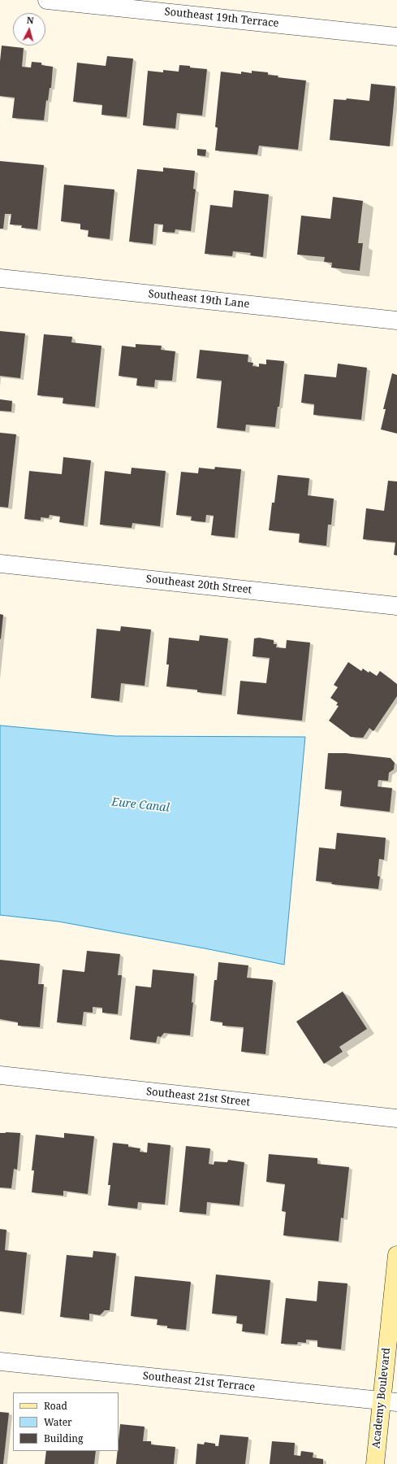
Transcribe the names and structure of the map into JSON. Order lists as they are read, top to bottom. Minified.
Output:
{"streets":{"street":["Southeast 19th Terrace","Southeast 19th Lane","Southeast 20th Street","Southeast 21st Street","Southeast 21st Terrace","Academy Boulevard"]},"crossings":[["Southeast 21st Terrace","Academy Boulevard"]],"water":["Eure Canal"],"legend":["Road","Water","Building"],"north":"top"}
